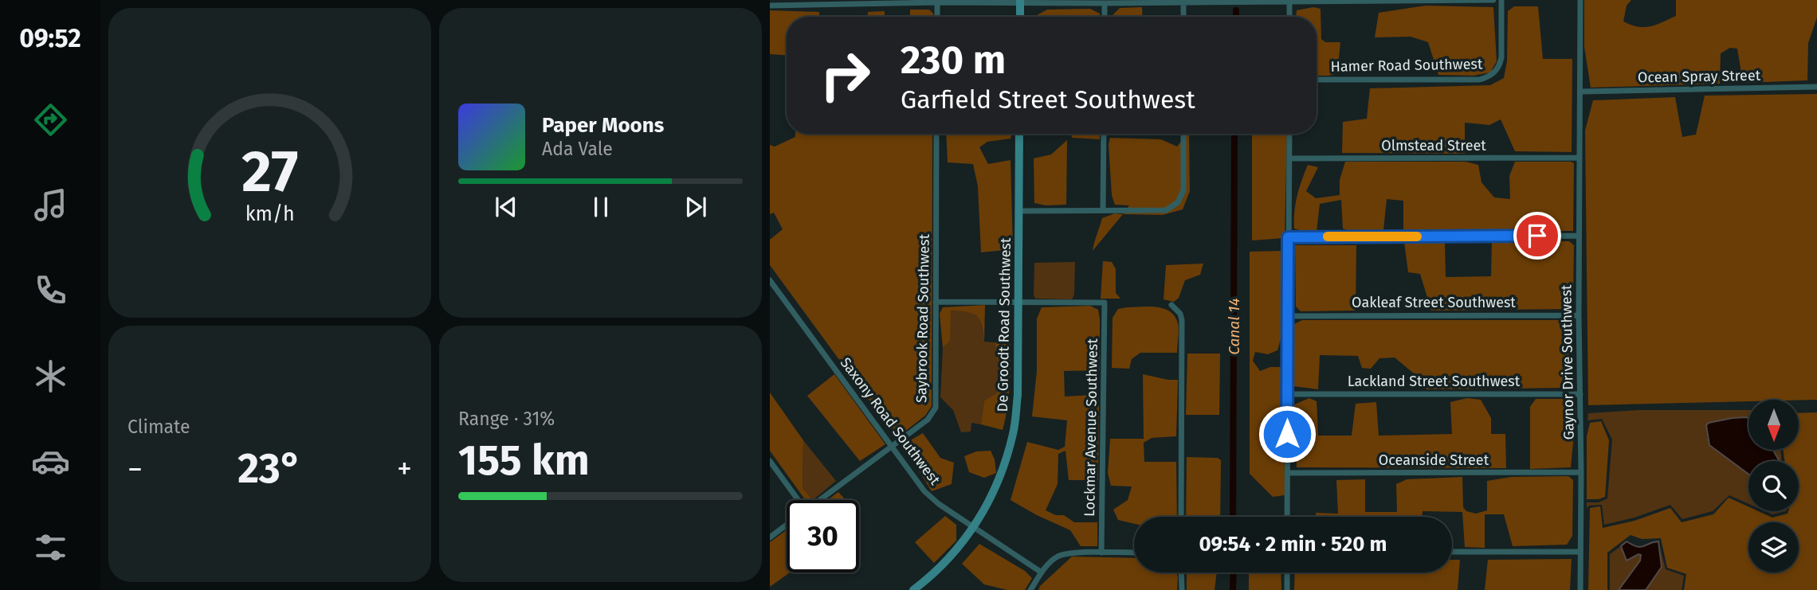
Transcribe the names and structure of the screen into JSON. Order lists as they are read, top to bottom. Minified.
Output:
{"streets":{"street":["Hamer Road Southwest","Ocean Spray Street","Olmstead Street","Oakleaf Street Southwest","Saybrook Road Southwest","De Groodt Road Southwest","Gaynor Drive Southwest","Lackland Street Southwest","Saxony Road Southwest","Lockmar Avenue Southwest","Oceanside Street"]},"crossings":[["Ocean Spray Street","Gaynor Drive Southwest"],["Olmstead Street","Gaynor Drive Southwest"],["Oakleaf Street Southwest","Gaynor Drive Southwest"],["Saybrook Road Southwest","Saxony Road Southwest"],["De Groodt Road Southwest","Saxony Road Southwest"],["De Groodt Road Southwest","Lockmar Avenue Southwest"],["Gaynor Drive Southwest","Lackland Street Southwest"],["Gaynor Drive Southwest","Oceanside Street"]],"water":["Canal 14"],"north":"bottom","page":{"tabs":"09:52","turn":["230 m","Garfield Street Southwest"],"song":["Paper Moons","Ada Vale"],"tile":["Climate",["Range · 31%","155 km"]],"heat":["−","23°","+"],"limit":"30","trip":"09:54 · 2 min · 520 m","gauge":["27","km/h"]}}
